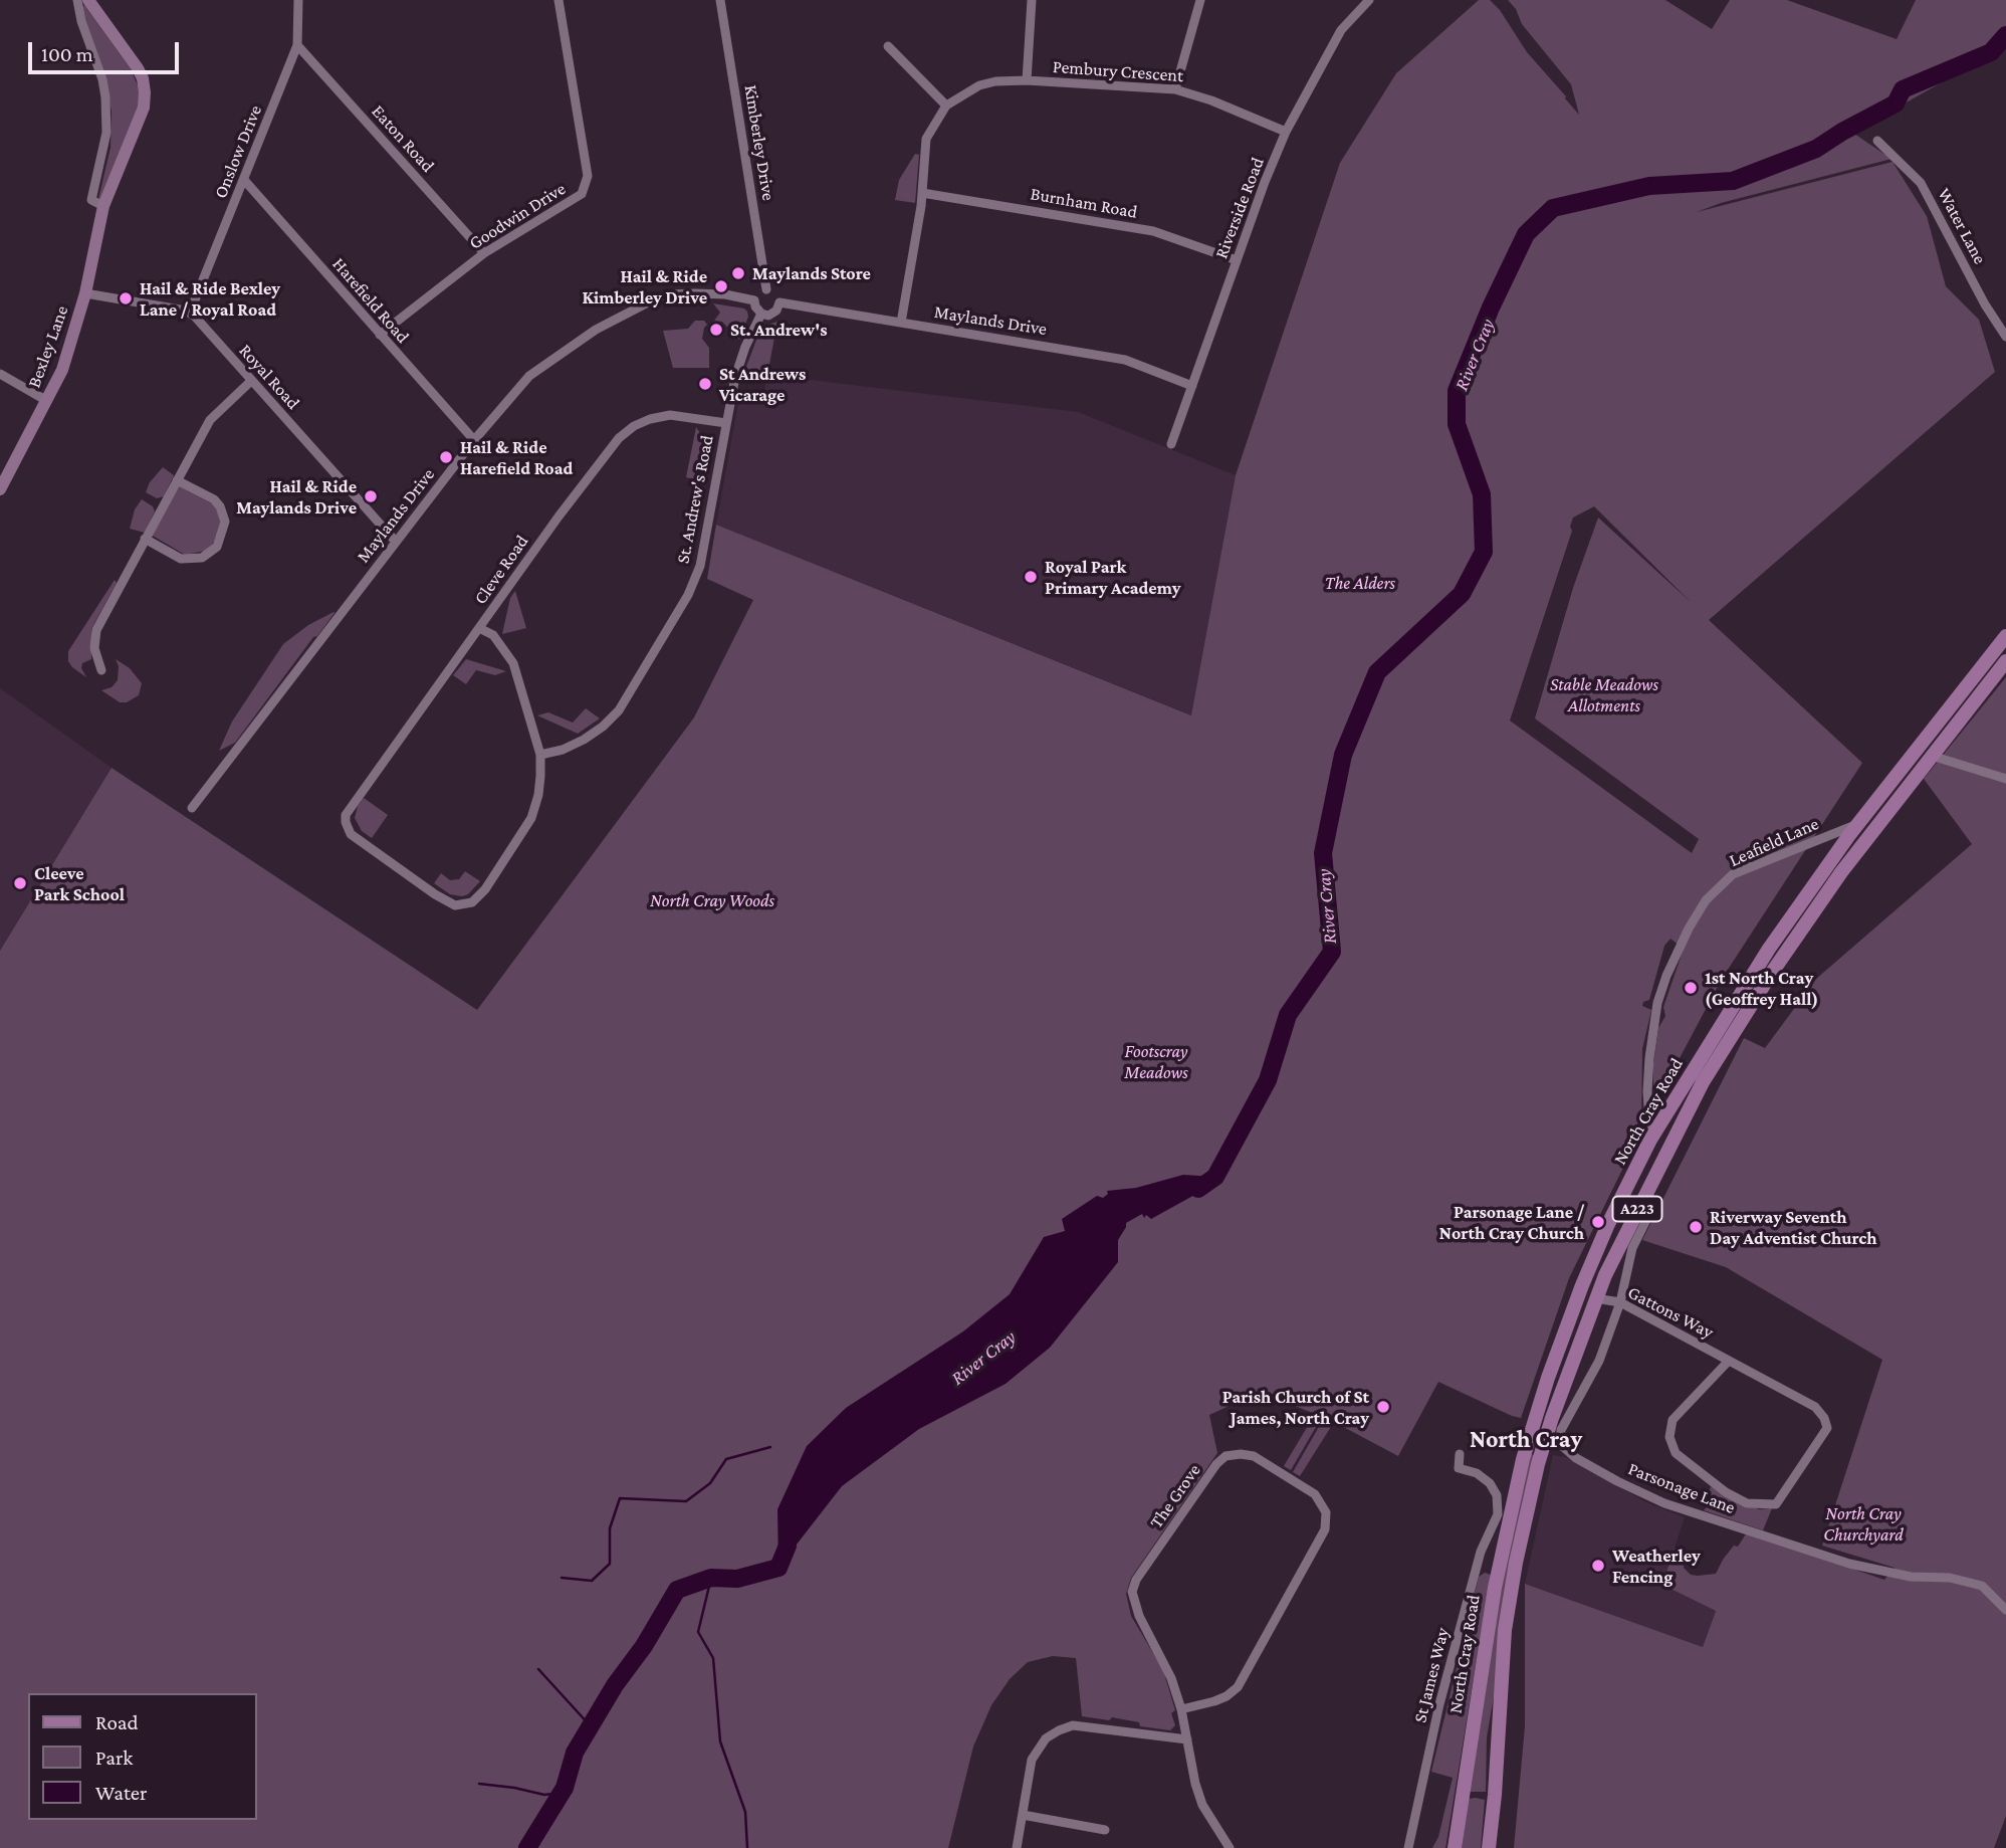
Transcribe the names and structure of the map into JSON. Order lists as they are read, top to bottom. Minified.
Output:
{"streets":{"main road":["North Cray Road","A223"],"street":["Pembury Crescent","Eaton Road","Kimberley Drive","Onslow Drive","Burnham Road","Riverside Road","Goodwin Drive","Water Lane","Harefield Road","Maylands Drive","Bexley Lane","Royal Road","St. Andrew's Road","Cleve Road","Leafield Lane","Gattons Way","Parsonage Lane","The Grove","St James Way"]},"crossings":[["Pembury Crescent","Burnham Road"],["Pembury Crescent","Riverside Road"],["Pembury Crescent","Maylands Drive"],["Eaton Road","Onslow Drive"],["Eaton Road","Goodwin Drive"],["Kimberley Drive","Maylands Drive"],["Kimberley Drive","St. Andrew's Road"],["Onslow Drive","Harefield Road"],["Onslow Drive","Royal Road"],["Burnham Road","Riverside Road"],["Riverside Road","Maylands Drive"],["Goodwin Drive","Harefield Road"],["Harefield Road","Maylands Drive"],["Maylands Drive","Royal Road"],["Maylands Drive","St. Andrew's Road"],["St. Andrew's Road","Cleve Road"],["Leafield Lane","North Cray Road"],["North Cray Road","Gattons Way"],["Gattons Way","Parsonage Lane"]],"districts":["North Cray"],"water":["River Cray"],"parks":["The Alders","Stable Meadows Allotments","North Cray Woods","Footscray Meadows","North Cray Churchyard"],"places":["Maylands Store","Hail & Ride Kimberley Drive","Hail & Ride Bexley Lane / Royal Road","St. Andrew's","St Andrews Vicarage","Hail & Ride Harefield Road","Hail & Ride Maylands Drive","Royal Park Primary Academy","Cleeve Park School","1st North Cray (Geoffrey Hall)","Parsonage Lane / North Cray Church","Riverway Seventh Day Adventist Church","Parish Church of St James, North Cray","Weatherley Fencing"],"legend":["Road","Park","Water"],"scale_bar":"100 m"}
